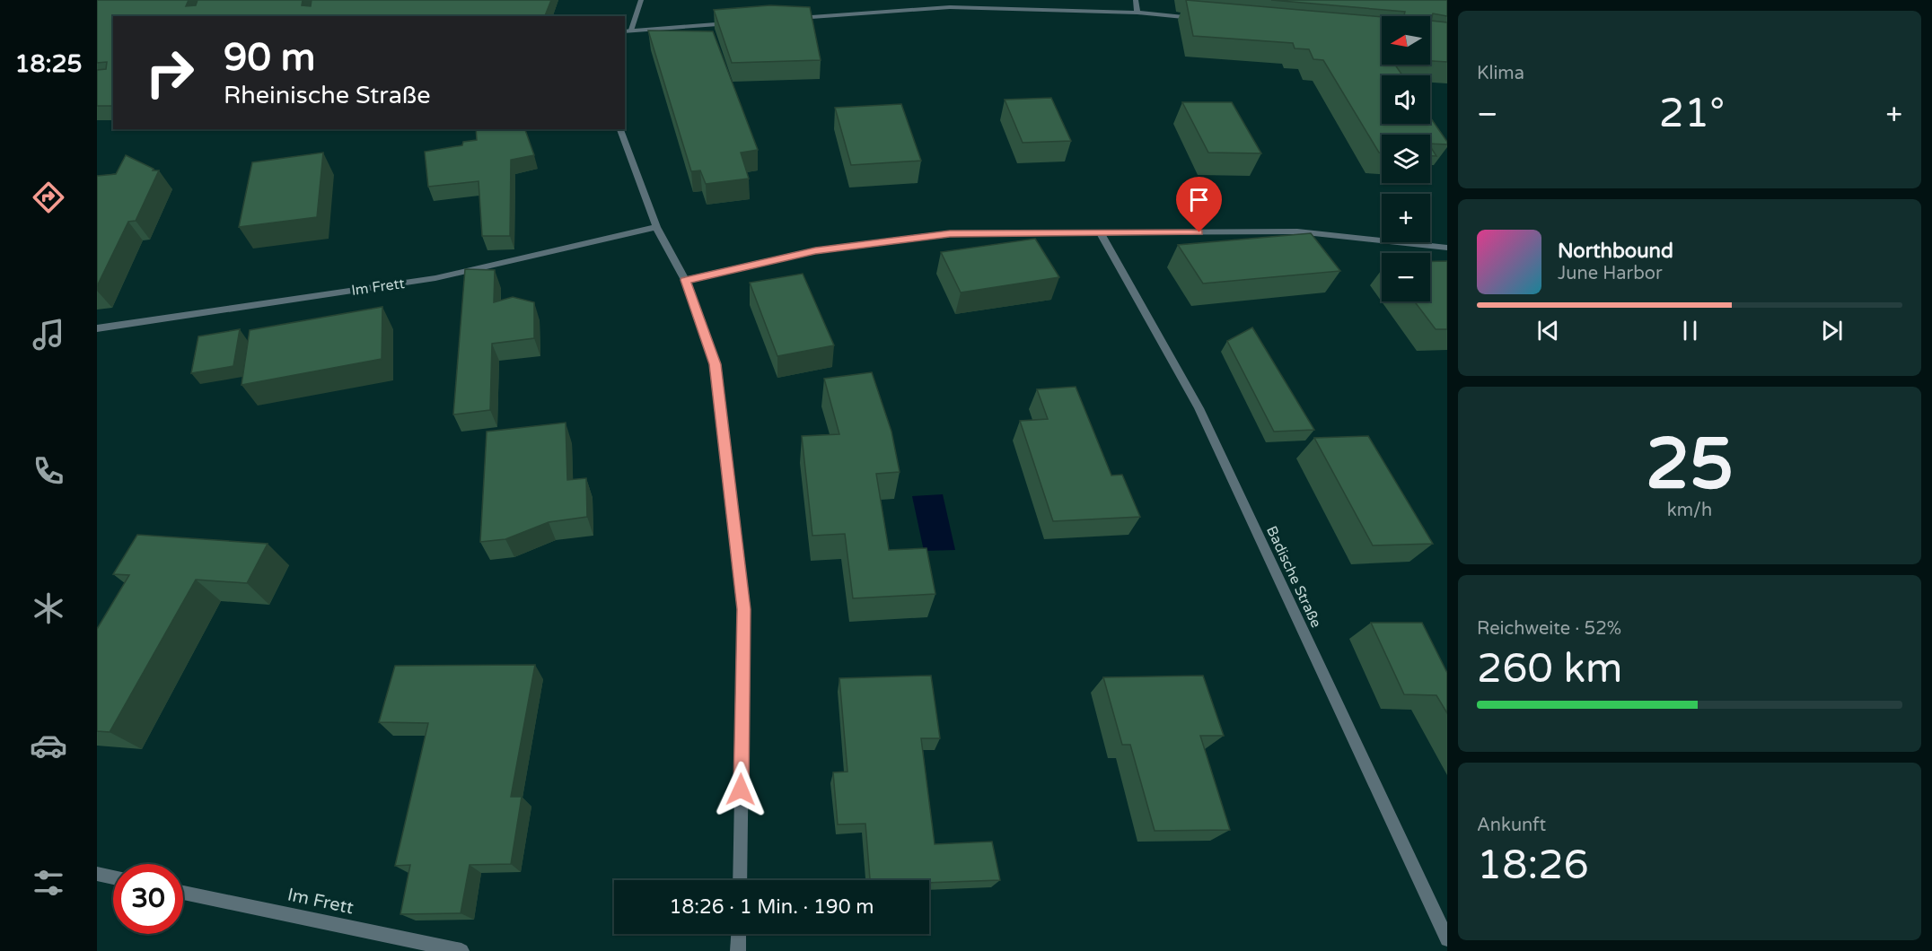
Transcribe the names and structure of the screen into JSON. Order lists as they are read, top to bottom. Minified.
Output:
{"streets":{"street":["Im Frett","Badische Straße"]},"north":"left","page":{"tabs":"18:25","tile":["Klima",["25","km/h"],["Reichweite · 52%","260 km"],["Ankunft","18:26"]],"map_buttons":["+","−"],"turn":["90 m","Rheinische Straße"],"heat":["−","21°","+"],"song":["Northbound","June Harbor"],"limit":"30","trip":"18:26 · 1 Min. · 190 m"}}
